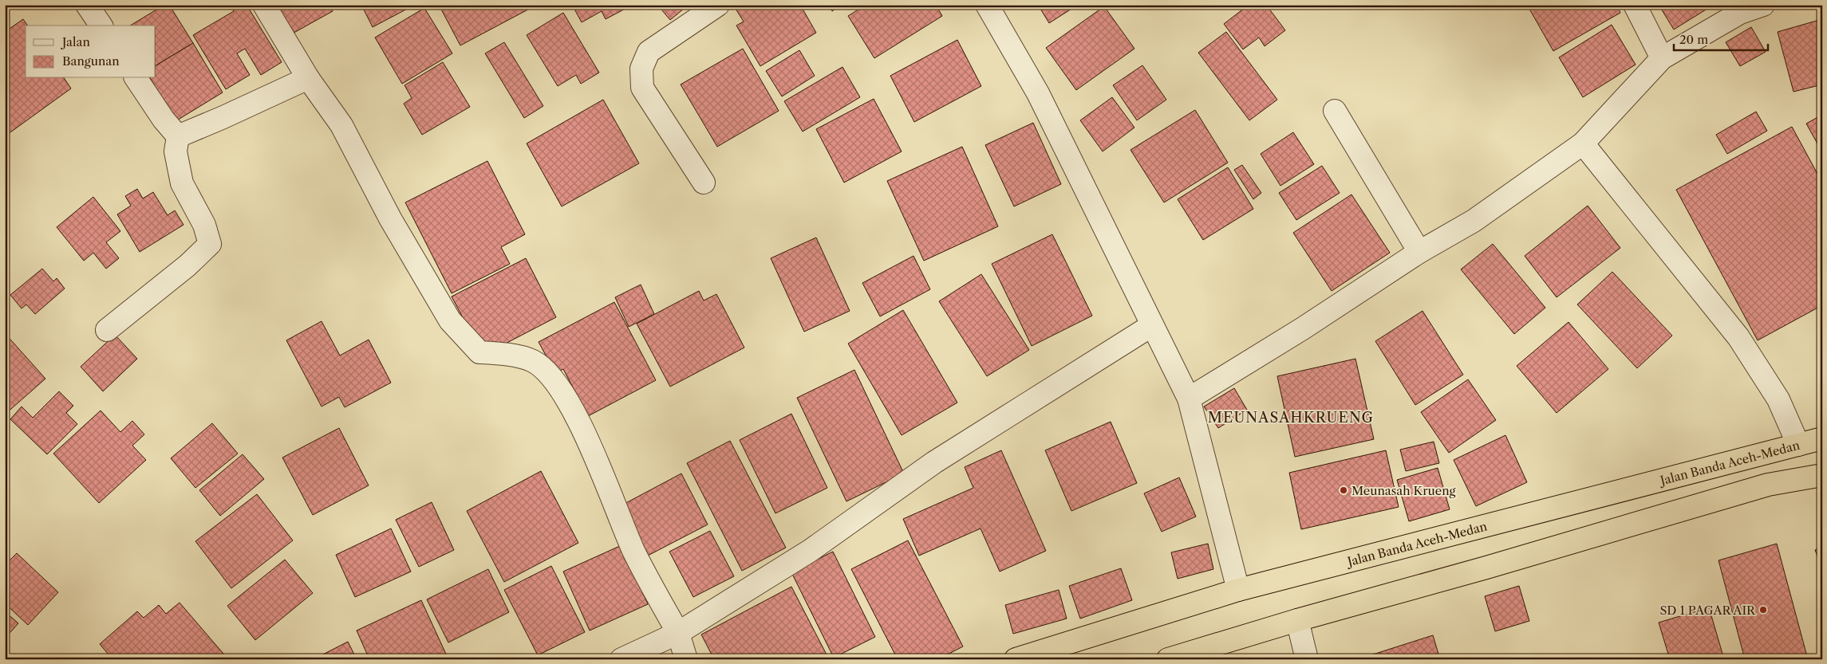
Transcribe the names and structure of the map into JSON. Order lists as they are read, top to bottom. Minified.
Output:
{"streets":{"highway":["Jalan Banda Aceh-Medan"]},"districts":["MEUNASAHKRUENG"],"places":["Meunasah Krueng","SD 1 PAGAR AIR"],"legend":["Jalan","Bangunan"],"scale_bar":"20 m"}
